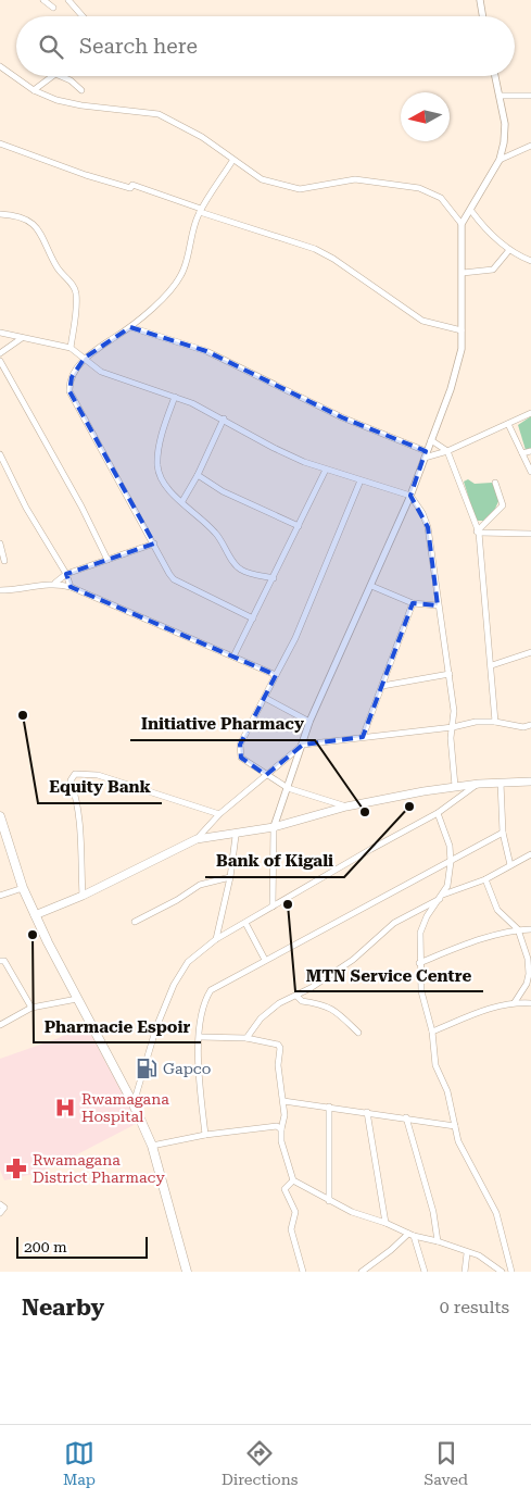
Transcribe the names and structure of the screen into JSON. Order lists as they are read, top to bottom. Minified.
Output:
{"places":{"other":["Equity Bank","Bank of Kigali","Initiative Pharmacy","MTN Service Centre","Pharmacie Espoir"],"fuel station":["Gapco"],"hospital":["Rwamagana Hospital"],"pharmacy":["Rwamagana District Pharmacy"]},"scale_bar":"200 m","north":"left","page":{"search":"Search here","scale":"200 m","heading":["Nearby","0 results"],"nav":["Map","Directions","Saved"]}}
